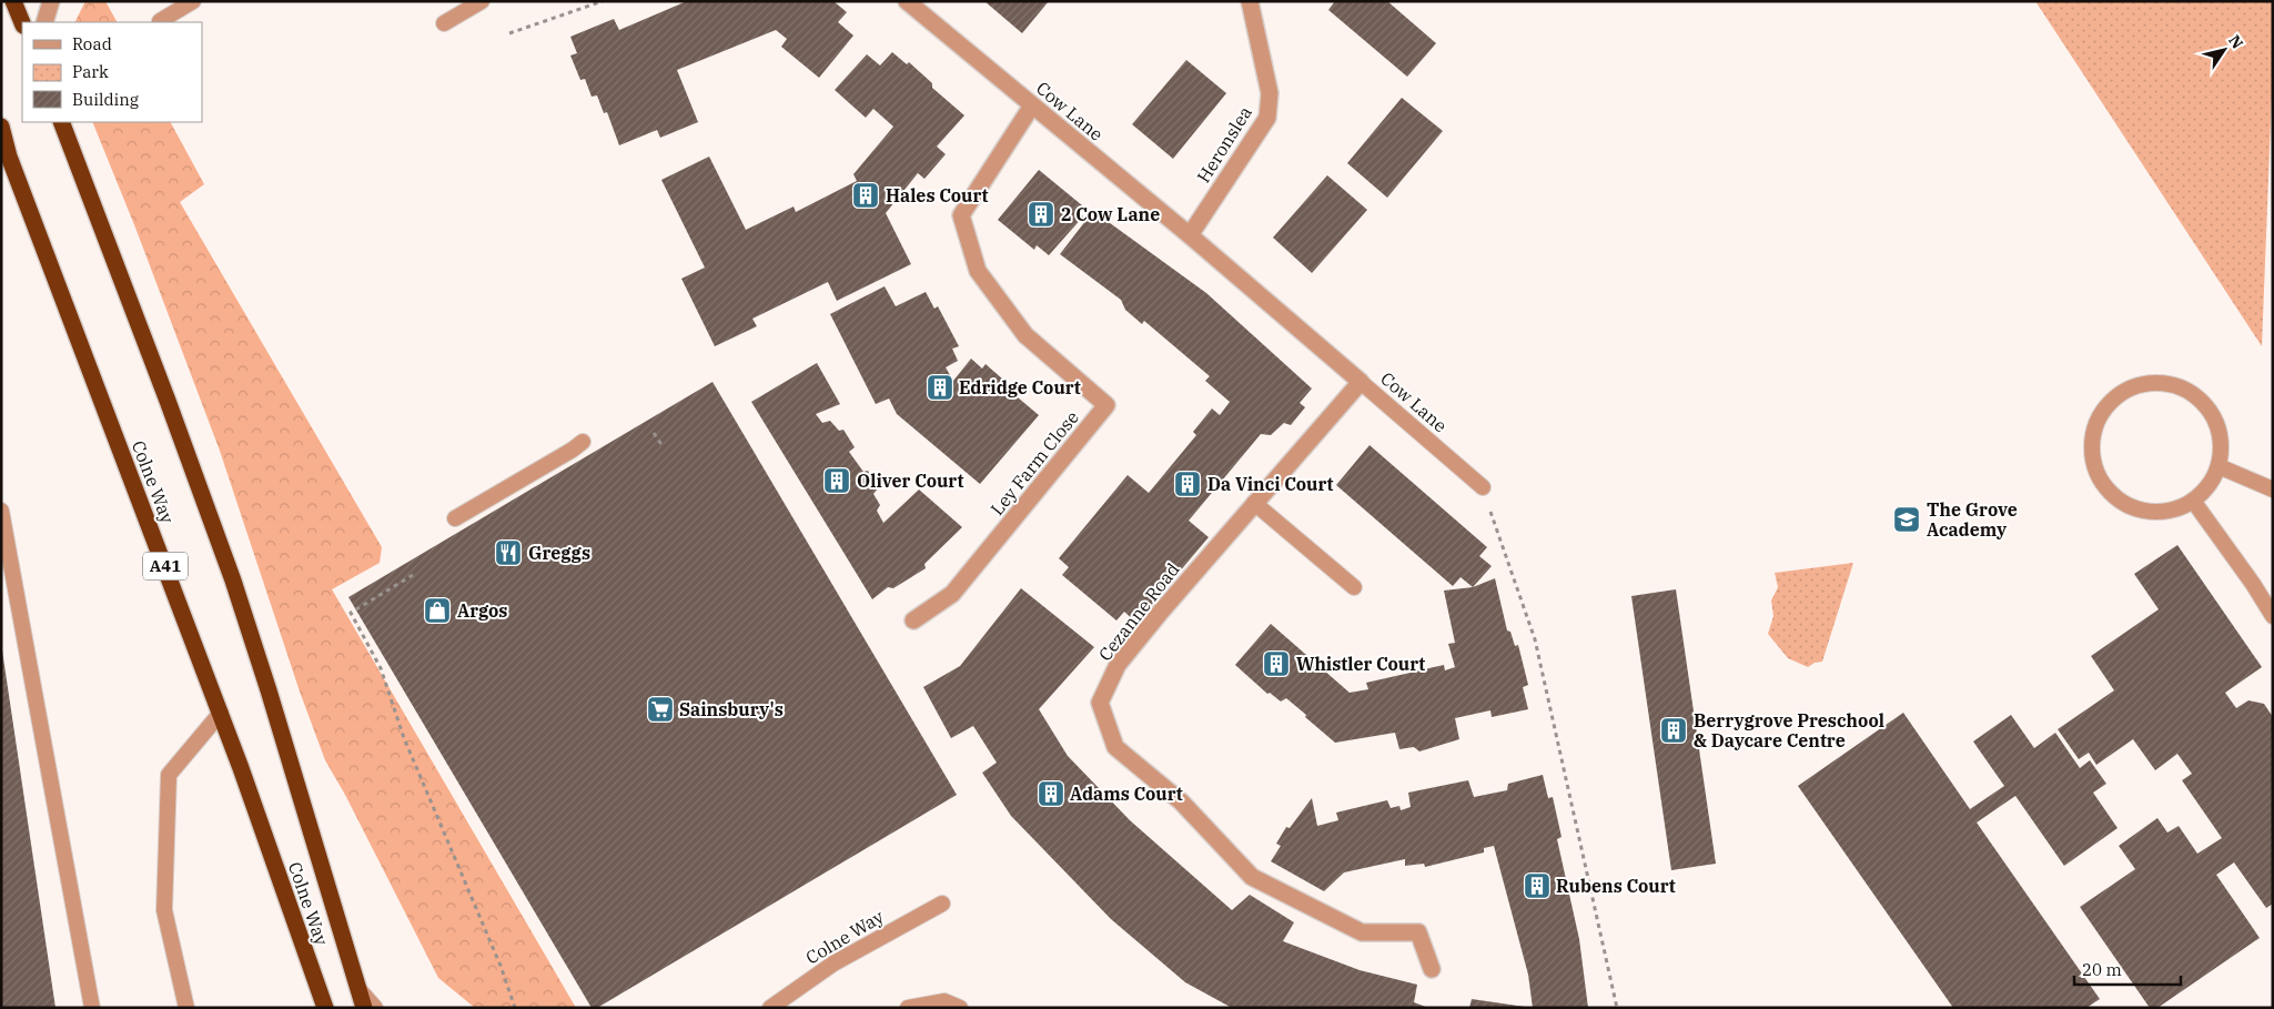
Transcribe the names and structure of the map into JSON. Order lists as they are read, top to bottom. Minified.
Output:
{"streets":{"highway":["Colne Way","A41"],"street":["Cow Lane","Heronslea","Ley Farm Close","Cezanne Road"]},"crossings":[["Cow Lane","Heronslea"],["Cow Lane","Ley Farm Close"],["Cow Lane","Cezanne Road"]],"places":{"building":["Hales Court","2 Cow Lane","Edridge Court","Oliver Court","Da Vinci Court","Whistler Court","Berrygrove Preschool & Daycare Centre","Adams Court","Rubens Court"],"school or university":["The Grove Academy"],"restaurant":["Greggs"],"shop":["Argos"],"supermarket":["Sainsbury's"]},"legend":["Road","Park","Building"],"scale_bar":"20 m","north":"top right"}
